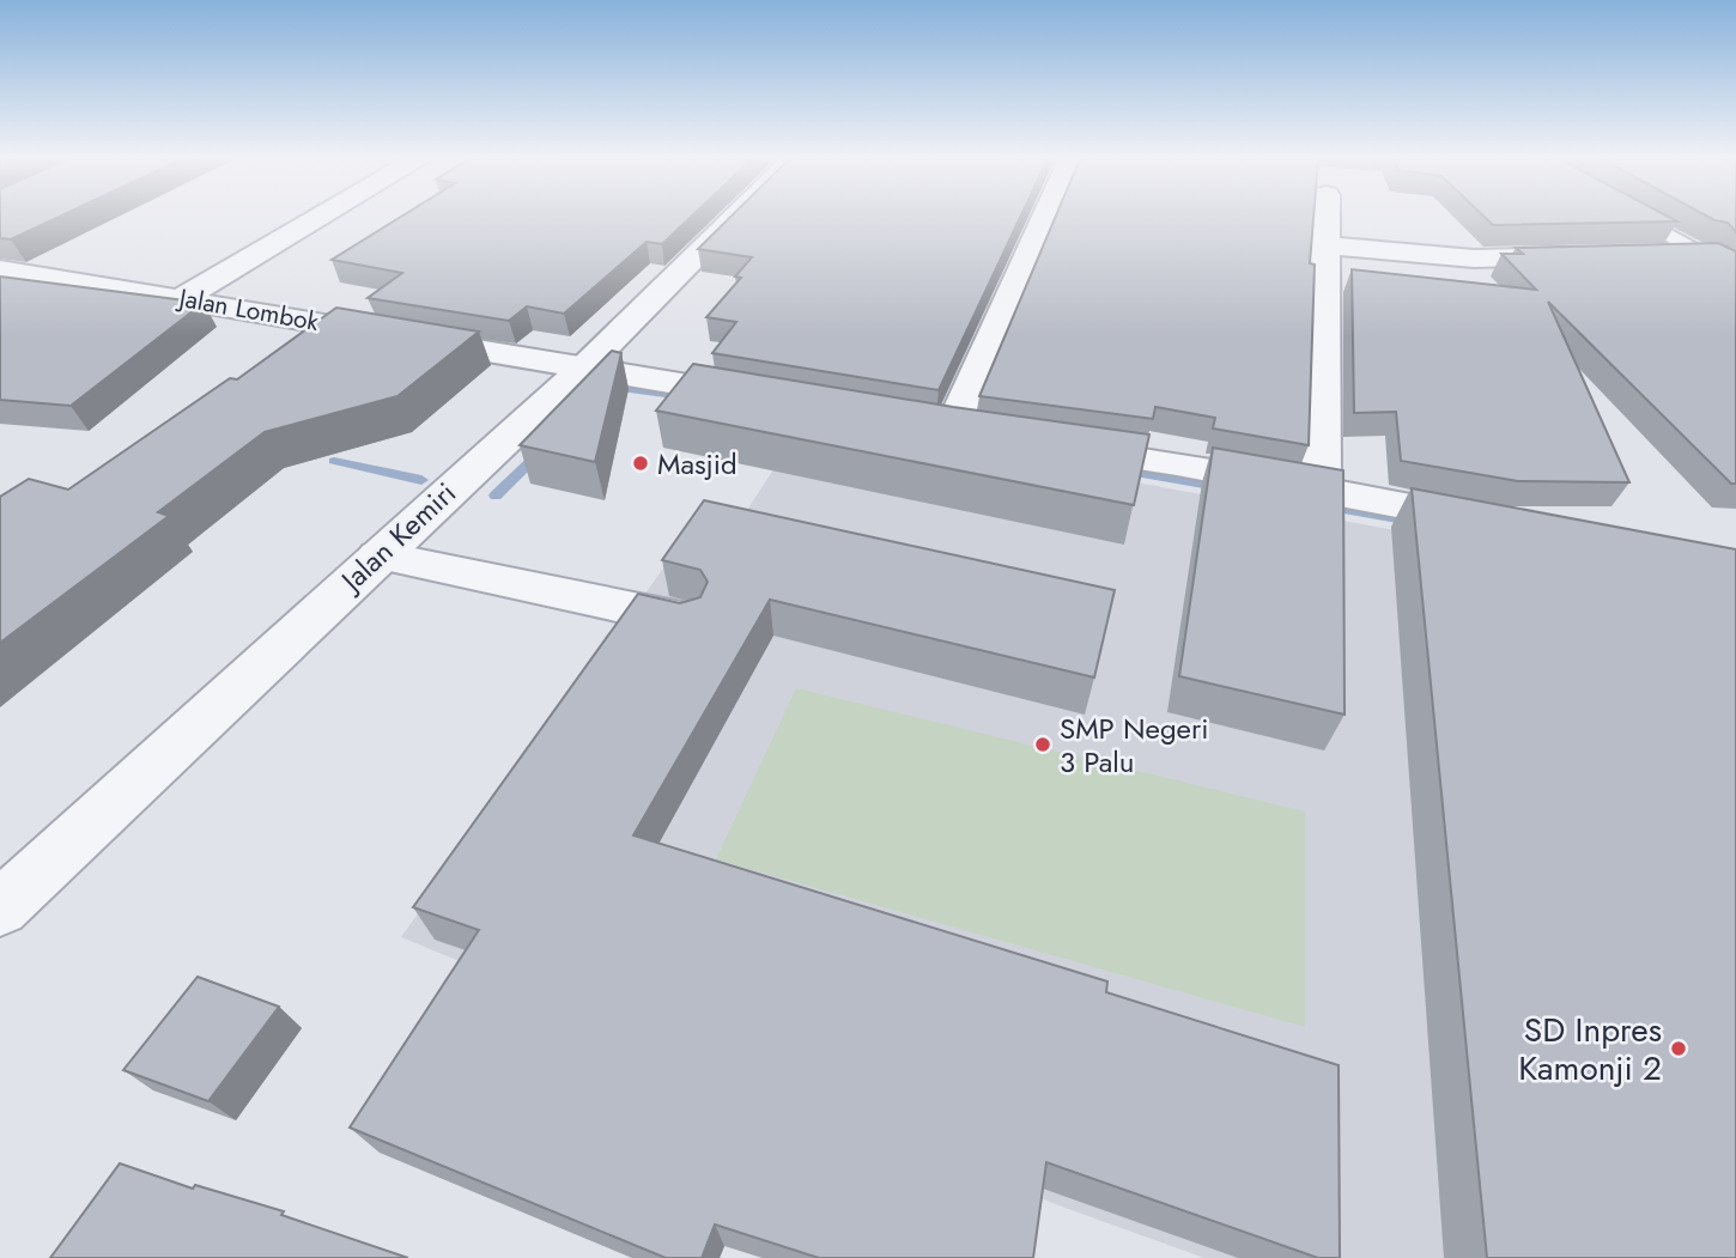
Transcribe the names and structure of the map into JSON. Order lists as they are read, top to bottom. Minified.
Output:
{"streets":{"street":["Jalan Lombok","Jalan Kemiri"]},"crossings":[["Jalan Lombok","Jalan Kemiri"]],"places":["Masjid","SMP Negeri 3 Palu","SD Inpres Kamonji 2"]}
